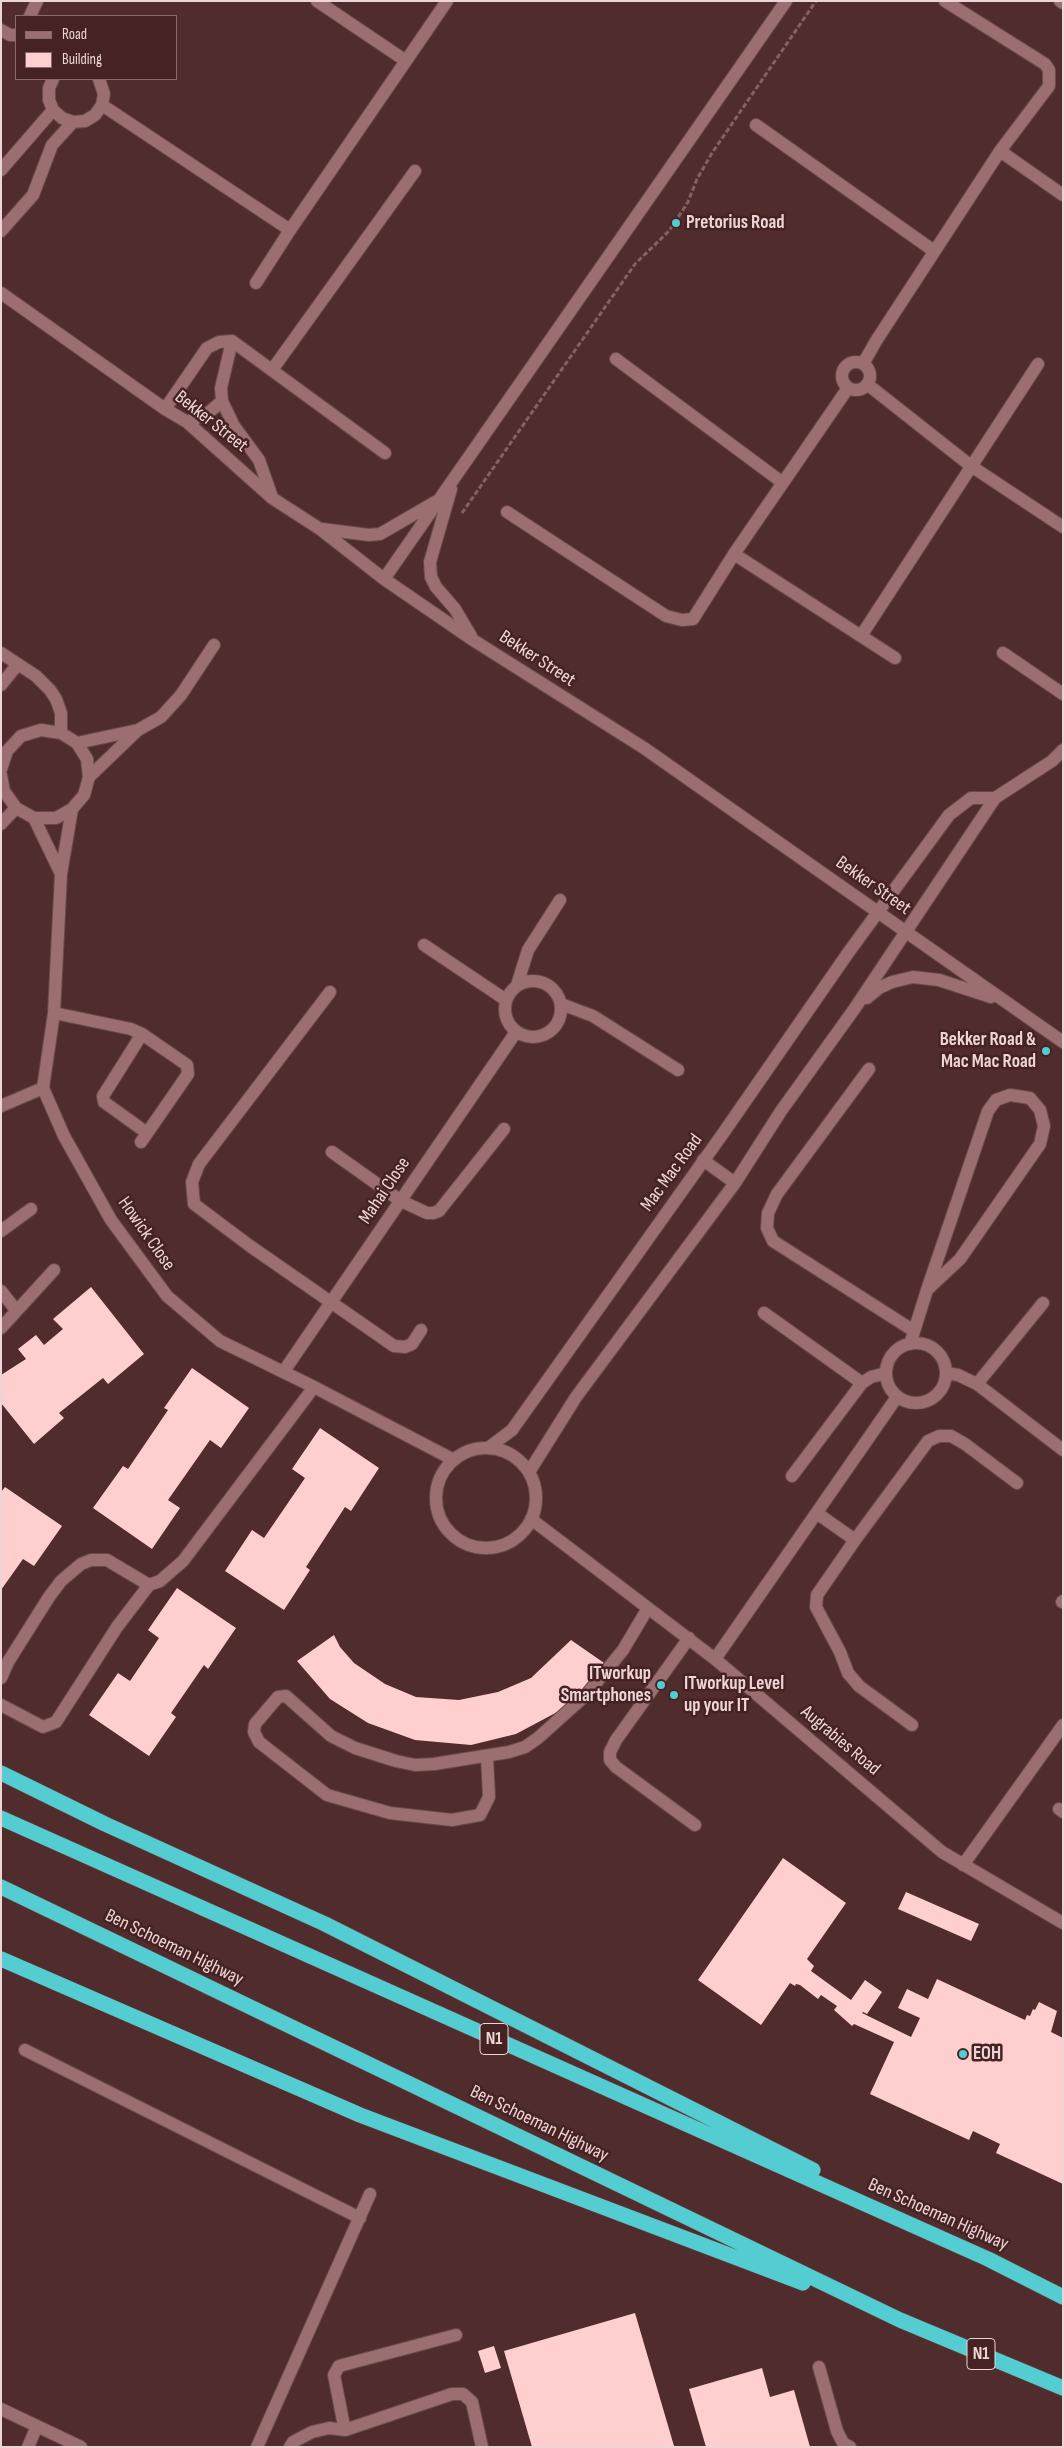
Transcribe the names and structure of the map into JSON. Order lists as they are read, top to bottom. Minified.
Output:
{"streets":{"highway":["Ben Schoeman Highway","N1"],"street":["Bekker Street","Mac Mac Road","Mahai Close","Howick Close","Augrabies Road"]},"crossings":[["Bekker Street","Mac Mac Road"],["Mac Mac Road","Howick Close"],["Mac Mac Road","Augrabies Road"],["Mahai Close","Howick Close"],["Howick Close","Augrabies Road"]],"places":["Pretorius Road","Bekker Road & Mac Mac Road","ITworkup Smartphones","ITworkup Level up your IT","EOH"],"legend":["Road","Building"]}
